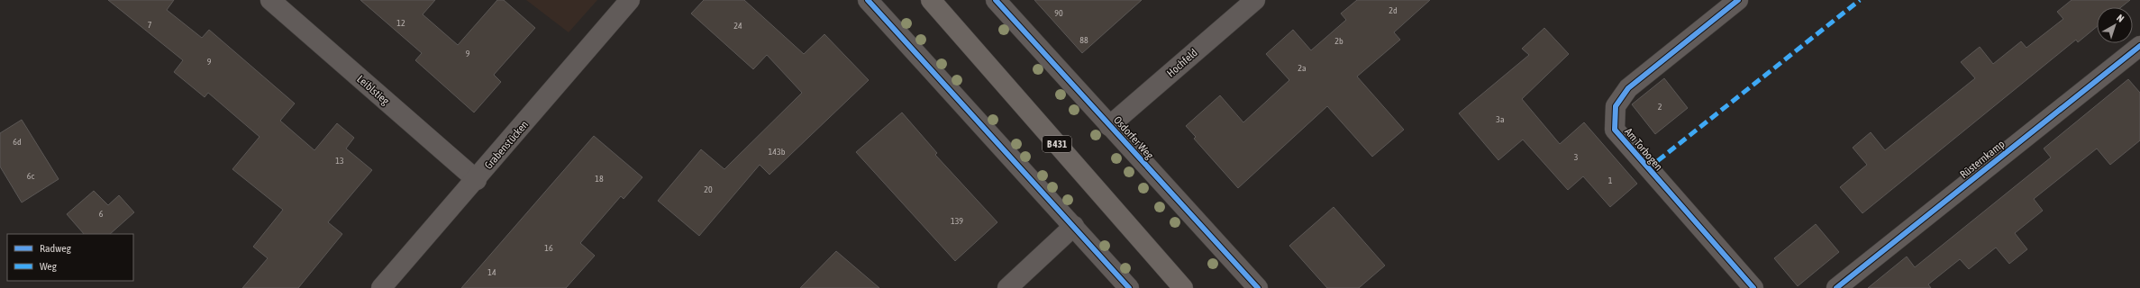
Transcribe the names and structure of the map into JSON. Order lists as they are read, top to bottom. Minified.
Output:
{"streets":{"main road":["B 431"],"street":["Hochfeld","Leiblstieg","Osdorfer Weg","Grabenstücken","Am Torbogen","Rüsternkamp"]},"crossings":[["Hochfeld","Osdorfer Weg"],["Leiblstieg","Grabenstücken"]],"house_numbers":["2d","90","12","7","24","88","2b","9","9","2a","2","3a","6d","143b","3","13","6c","18","1","20","6","139","16","14"],"legend":["Radweg","Weg"],"north":"top right"}
